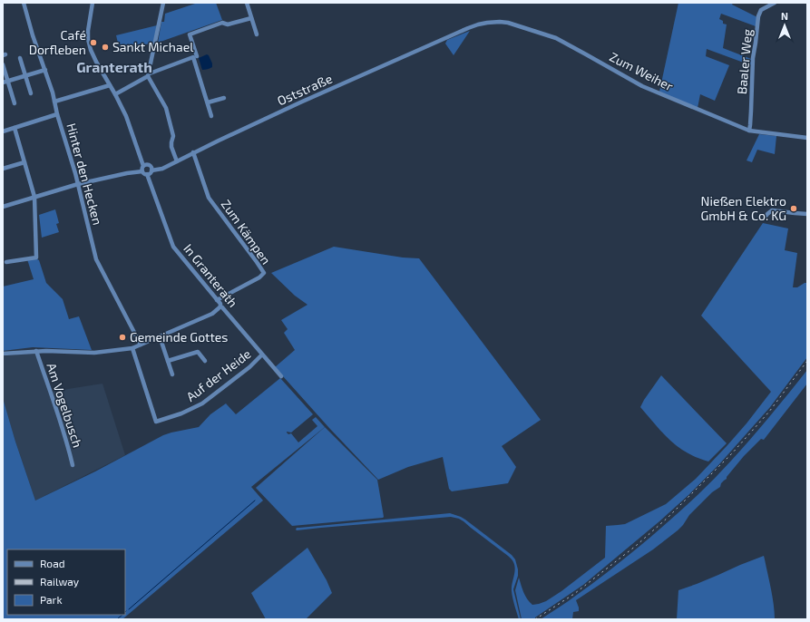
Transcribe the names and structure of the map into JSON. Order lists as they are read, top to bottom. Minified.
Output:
{"streets":{"street":["Baaler Weg","Zum Weiher","Oststraße","Hinter den Hecken","Zum Kämpen","In Granterath","Auf der Heide","Am Vogelbusch"]},"crossings":[["Baaler Weg","Zum Weiher"],["Zum Weiher","Oststraße"],["Oststraße","Zum Kämpen"],["Oststraße","In Granterath"],["Hinter den Hecken","Am Vogelbusch"],["Zum Kämpen","In Granterath"],["In Granterath","Auf der Heide"],["In Granterath","Am Vogelbusch"],["Auf der Heide","Am Vogelbusch"]],"districts":["Granterath"],"places":["Café Dorfleben","Sankt Michael","Nießen Elektro GmbH & Co. KG","Gemeinde Gottes"],"legend":["Road","Railway","Park"],"north":"top"}
